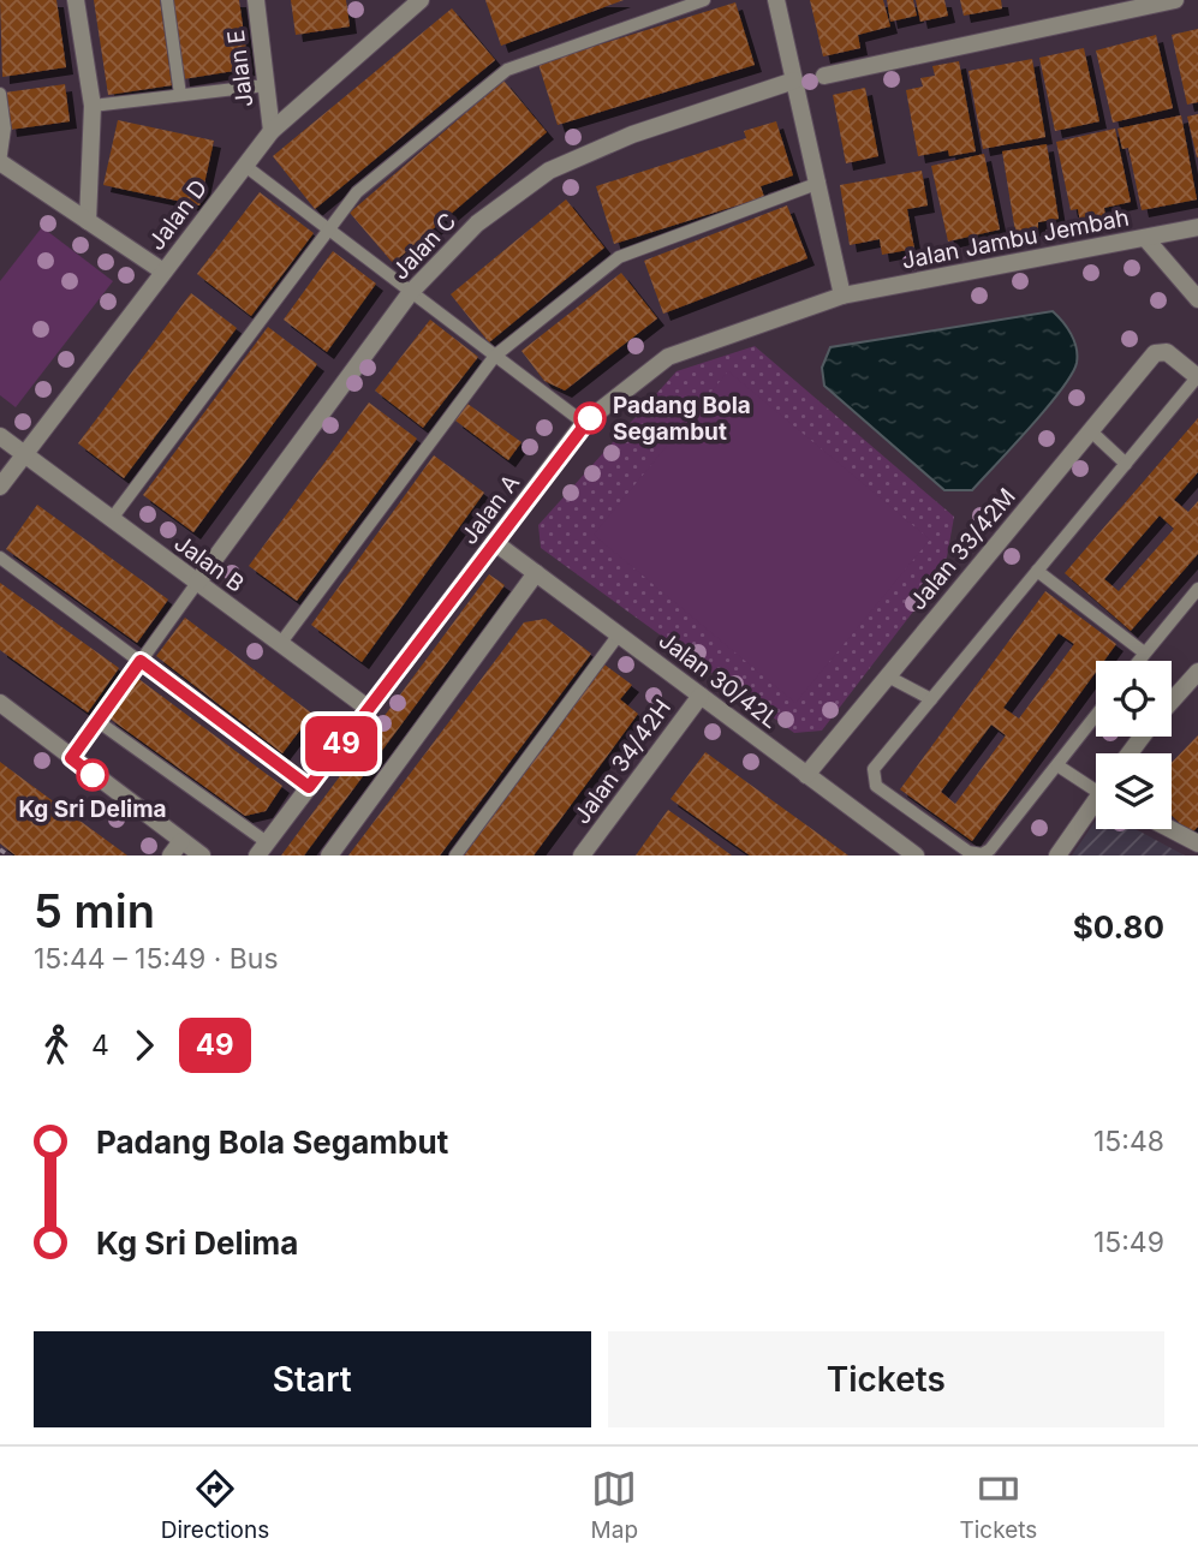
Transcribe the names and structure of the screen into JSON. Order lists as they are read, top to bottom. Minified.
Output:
{"streets":{"street":["Jalan E","Jalan D","Jalan Jambu Jembah","Jalan C","Jalan A","Jalan 33/42M","Jalan B","Jalan 30/42L","Jalan 34/42H"]},"crossings":[["Jalan E","Jalan D"],["Jalan D","Jalan B"],["Jalan Jambu Jembah","Jalan A"],["Jalan C","Jalan B"],["Jalan A","Jalan B"],["Jalan A","Jalan 30/42L"],["Jalan 33/42M","Jalan 30/42L"],["Jalan 30/42L","Jalan 34/42H"]],"places":["Padang Bola Segambut","Kg Sri Delima"],"lines":["bus line 49"],"page":{"on_map":"49","heading":["5 min","15:44 – 15:49 · Bus","$0.80"],"legs":["4","49"],"list":[{"name":"Padang Bola Segambut","value":"15:48"},{"name":"Kg Sri Delima","value":"15:49"}],"buttons":["Start","Tickets"],"tabs":["Directions","Map","Tickets"]}}
